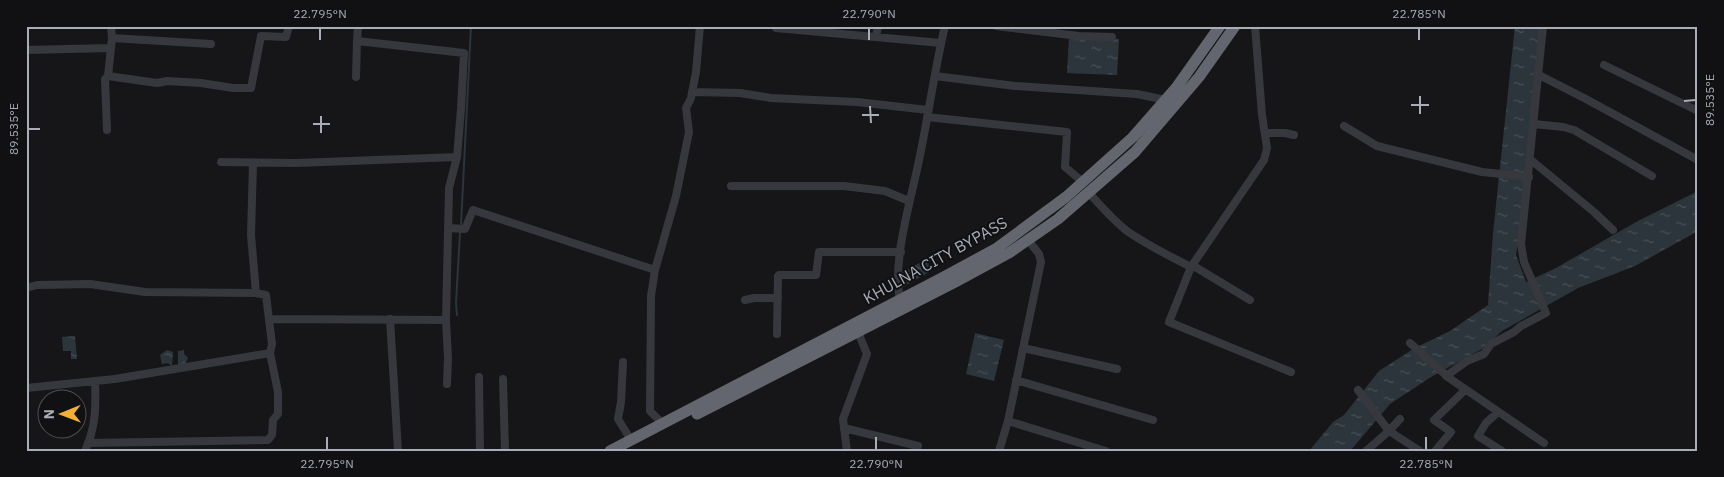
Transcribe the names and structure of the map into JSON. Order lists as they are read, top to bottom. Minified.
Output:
{"streets":{"highway":["KHULNA CITY BYPASS"]},"north":"left","coordinates":["22.795°N","22.790°N","22.785°N","89.535°E"]}
